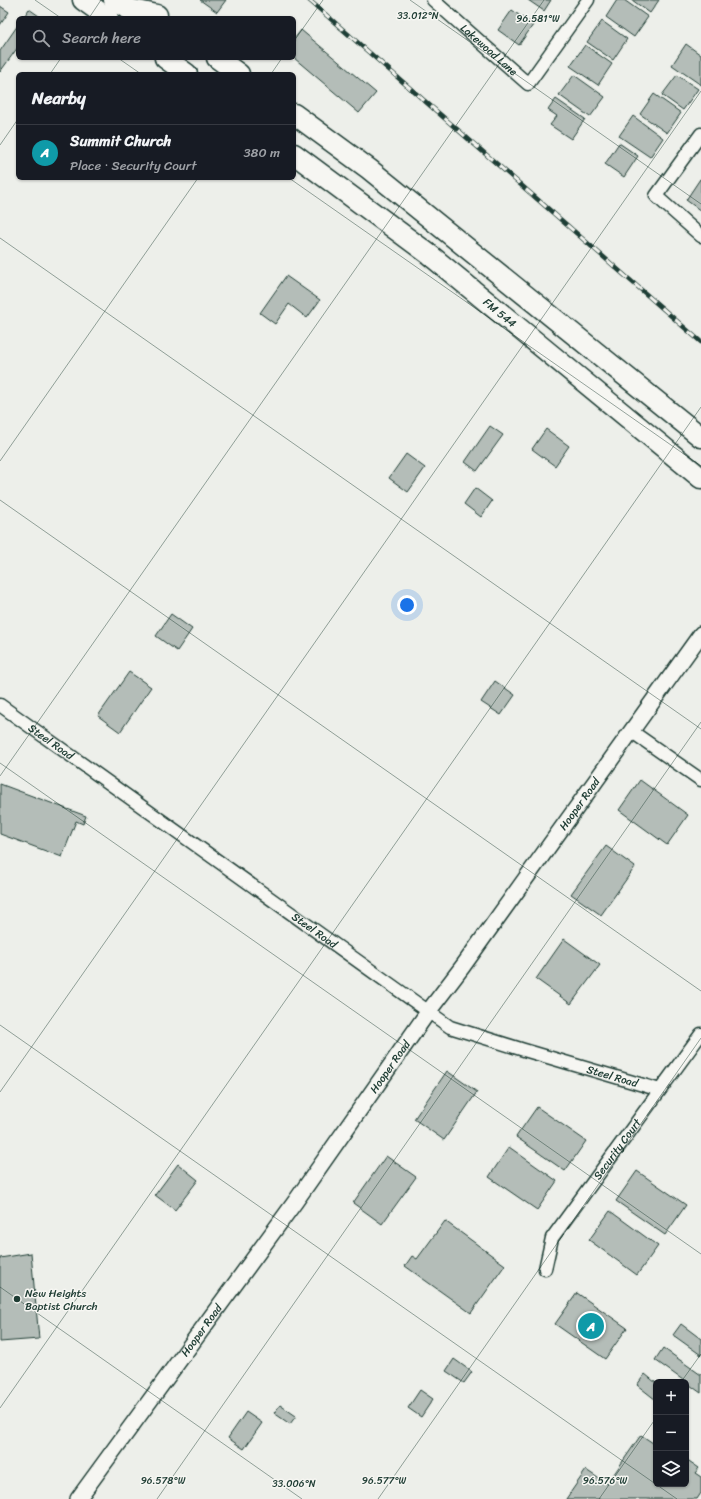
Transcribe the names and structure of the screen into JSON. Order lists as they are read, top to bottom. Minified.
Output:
{"streets":{"main road":["FM 544"],"street":["Lakewood Lane","Steel Road","Hooper Road","Security Court"]},"crossings":[["Steel Road","Hooper Road"],["Steel Road","Security Court"]],"places":["New Heights Baptist Church"],"page":{"search":"Search here","heading":"Nearby","list":[{"mark":"A","name":"Summit Church","note":"Place · Security Court","value":"380 m"}],"pins":"A","map_buttons":["+","−"]},"coordinates":["33.012°N","96.581°W","96.578°W","96.577°W","96.576°W","33.006°N"]}
